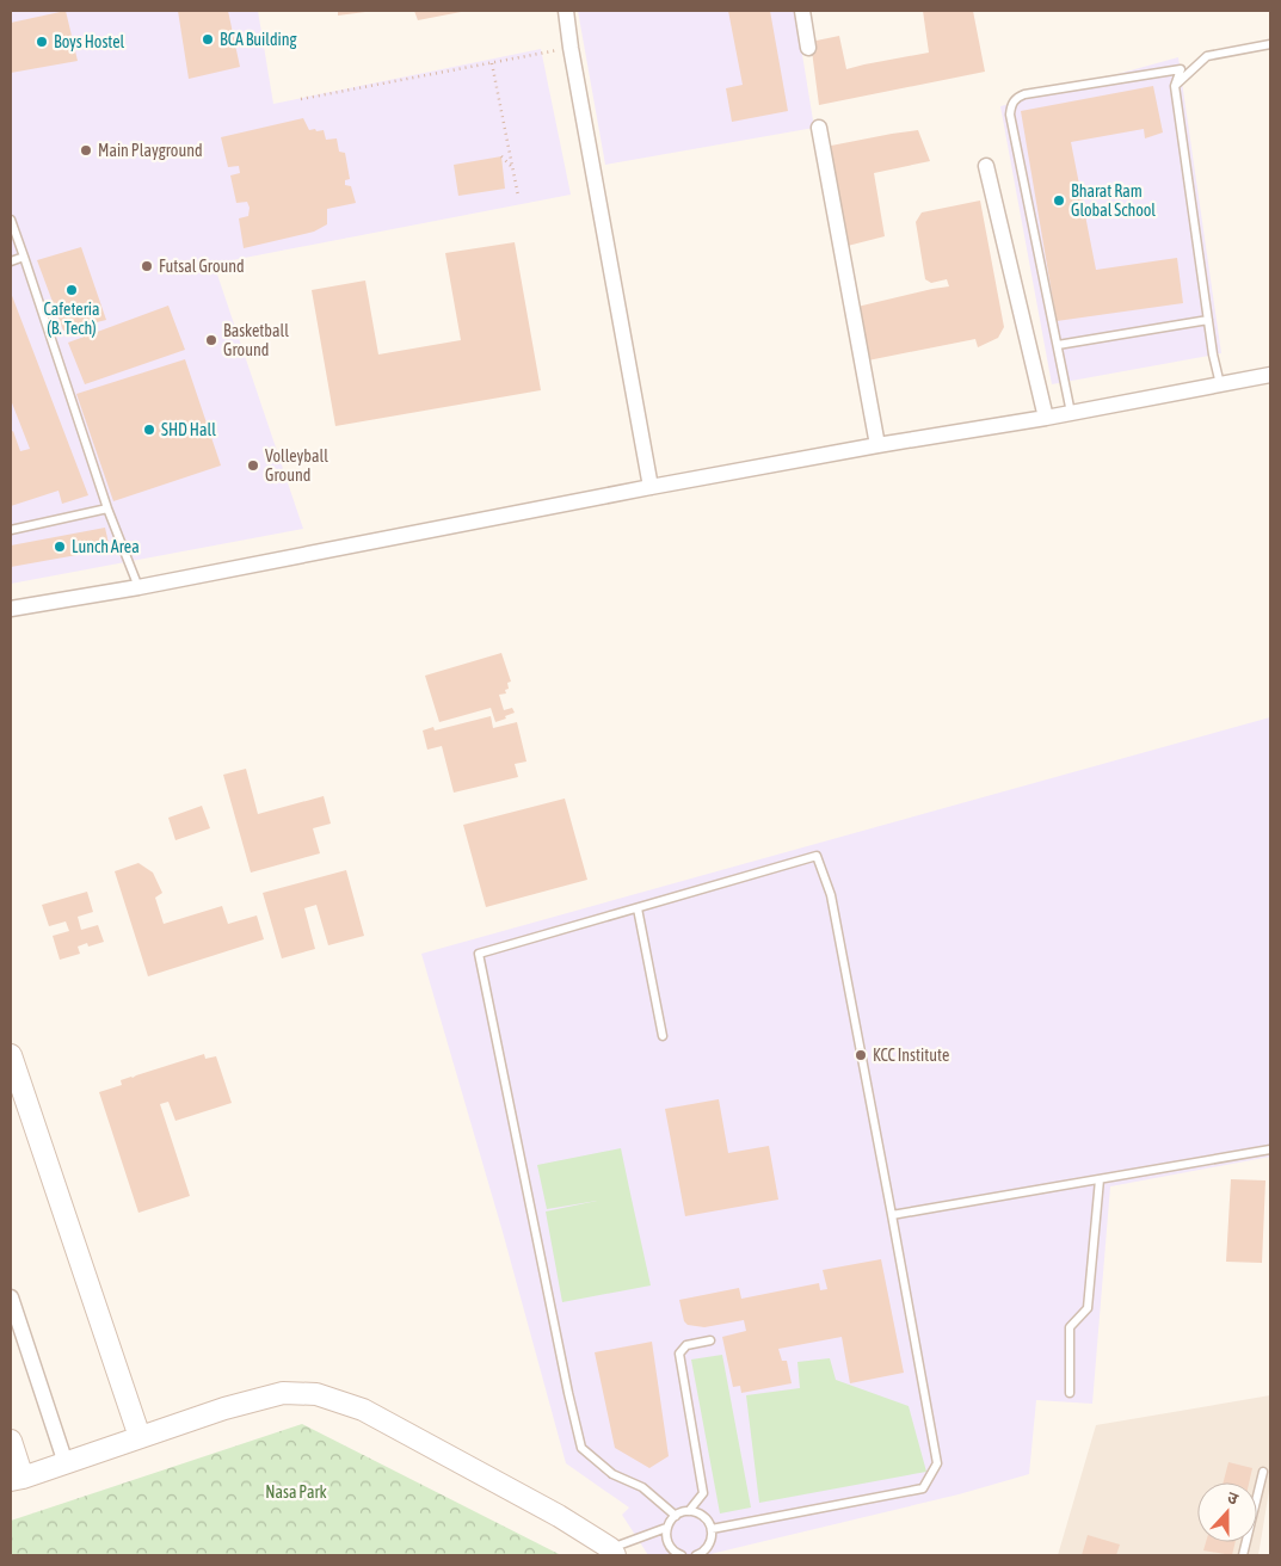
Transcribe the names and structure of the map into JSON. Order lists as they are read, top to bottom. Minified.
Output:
{"parks":["Nasa Park"],"places":["BCA Building","Boys Hostel","Main Playground","Bharat Ram Global School","Futsal Ground","Cafeteria (B. Tech)","Basketball Ground","SHD Hall","Volleyball Ground","Lunch Area","KCC Institute"],"north":"top"}
